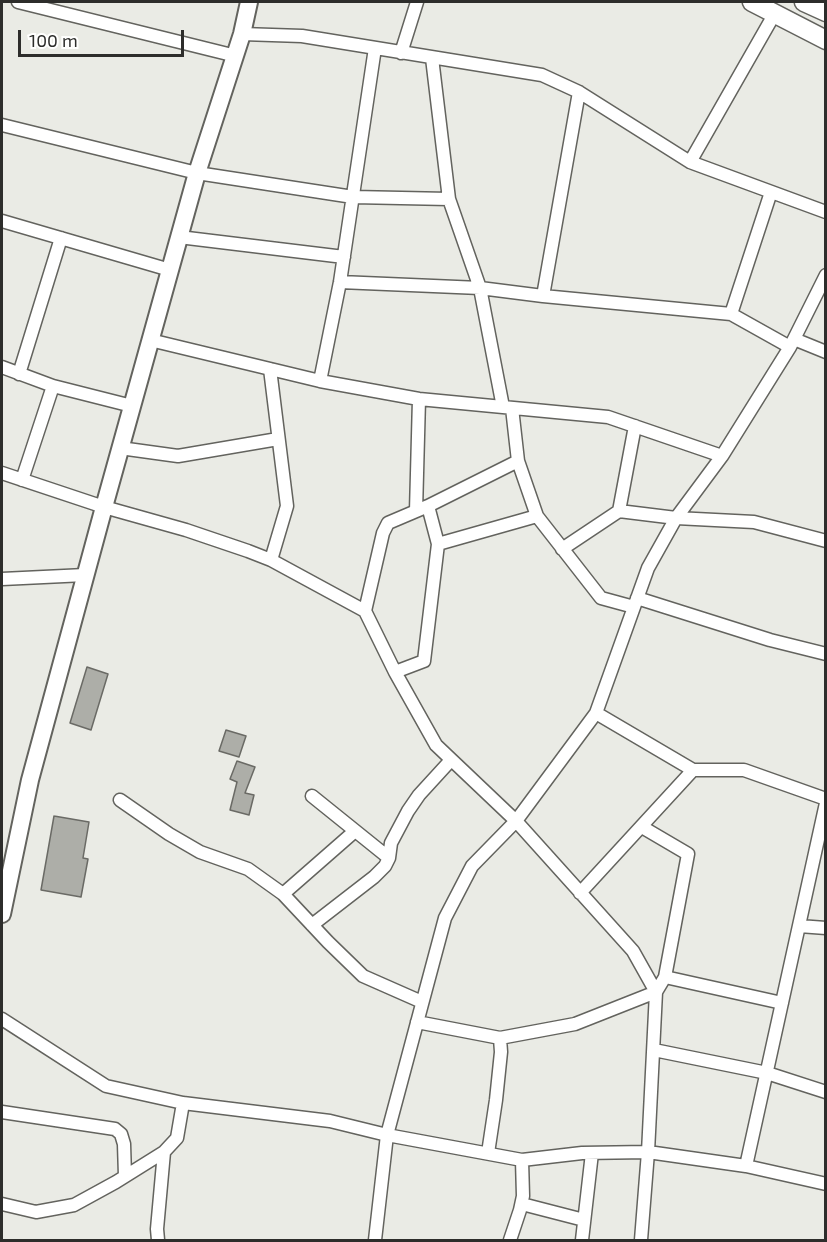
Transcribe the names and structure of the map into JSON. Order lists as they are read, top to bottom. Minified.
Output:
{"scale_bar":"100 m"}
